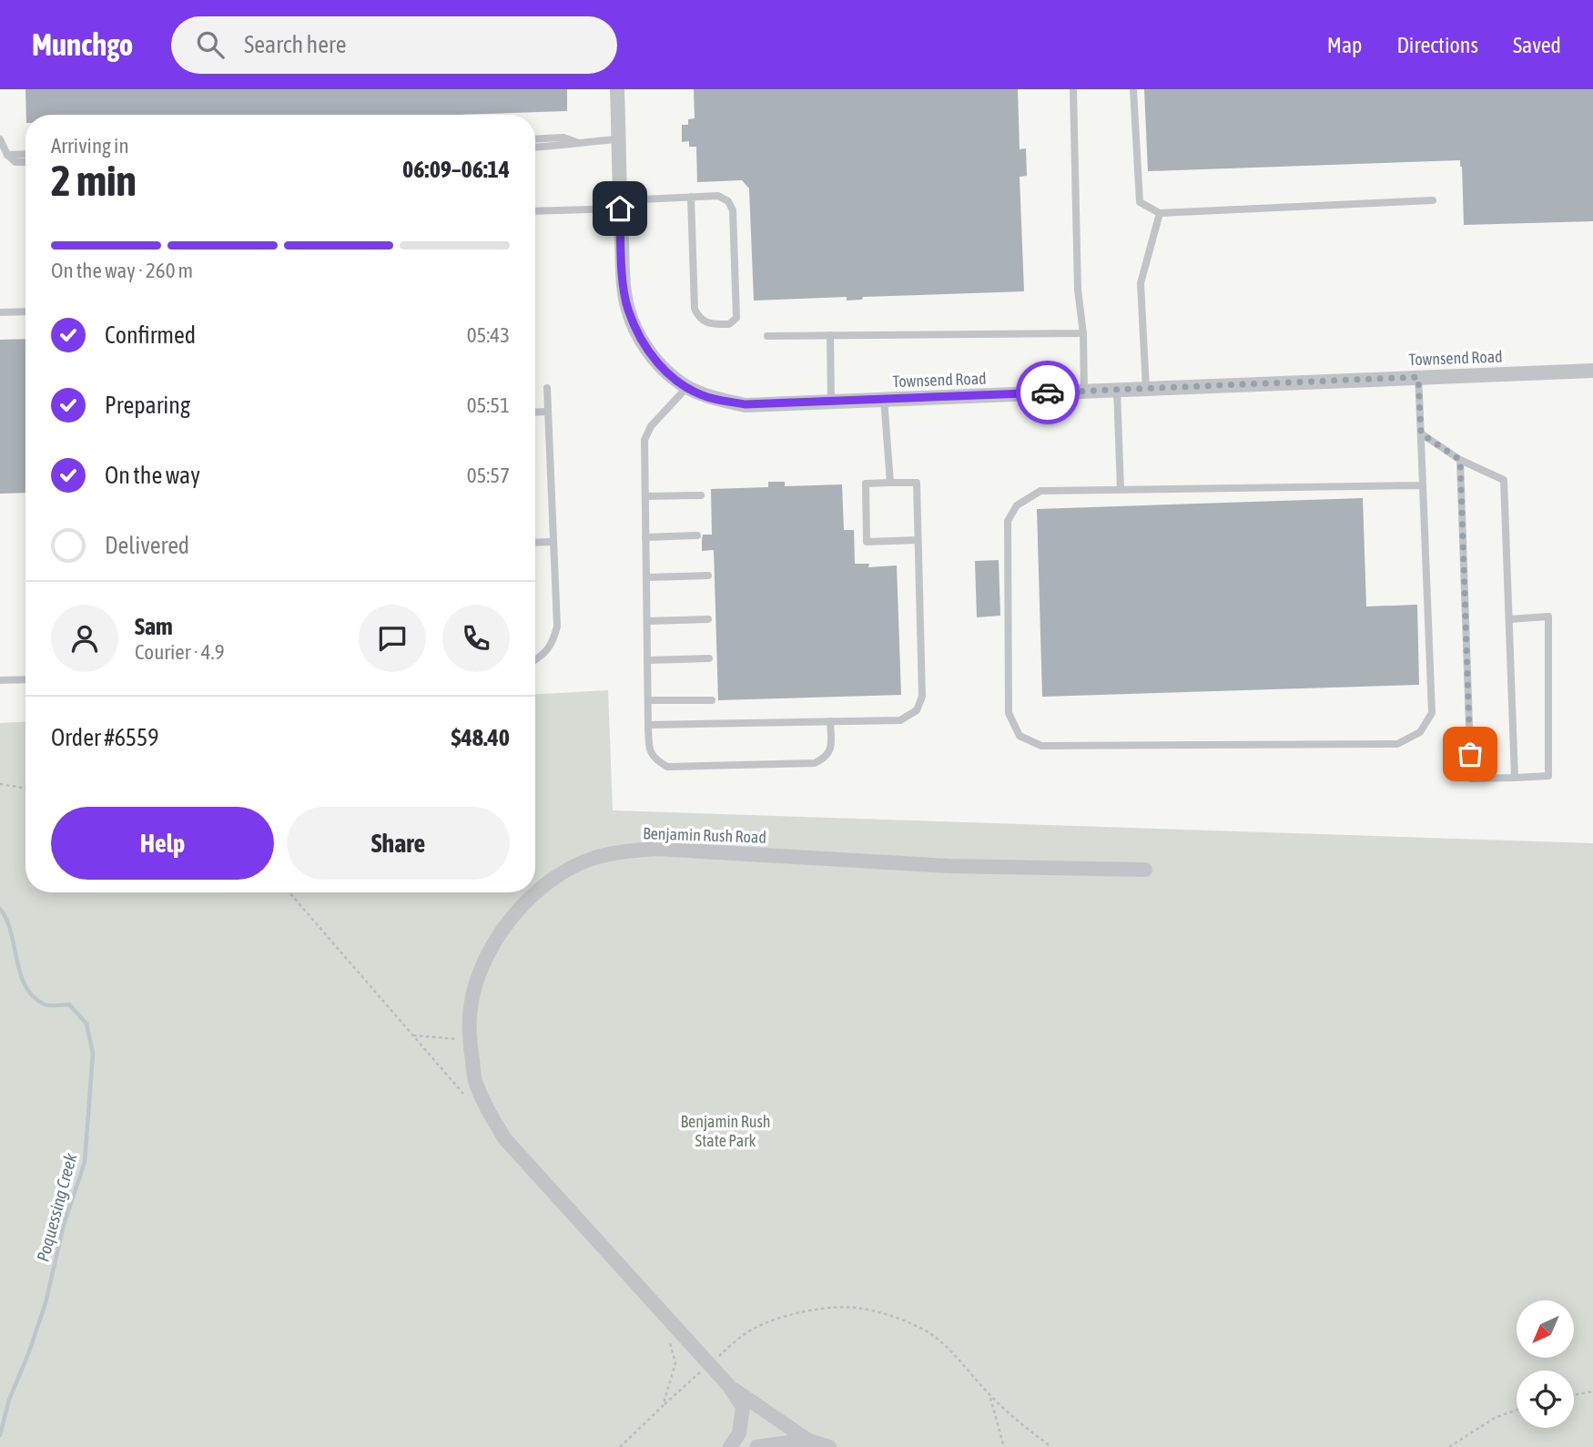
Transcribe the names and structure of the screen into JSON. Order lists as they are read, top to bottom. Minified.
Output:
{"streets":{"street":["Townsend Road","Benjamin Rush Road"]},"water":["Poquessing Creek"],"parks":["Benjamin Rush State Park"],"north":"bottom left","page":{"header":"Munchgo","search":"Search here","nav":["Map","Directions","Saved"],"heading":["2 min","Arriving in","06:09–06:14"],"panel":["Sam","Courier · 4.9","Order #6559","$48.40"],"bar":"On the way · 260 m","list":[["Confirmed","05:43"],["Preparing","05:51"],["On the way","05:57"],"Delivered"],"buttons":["Help","Share"]}}
